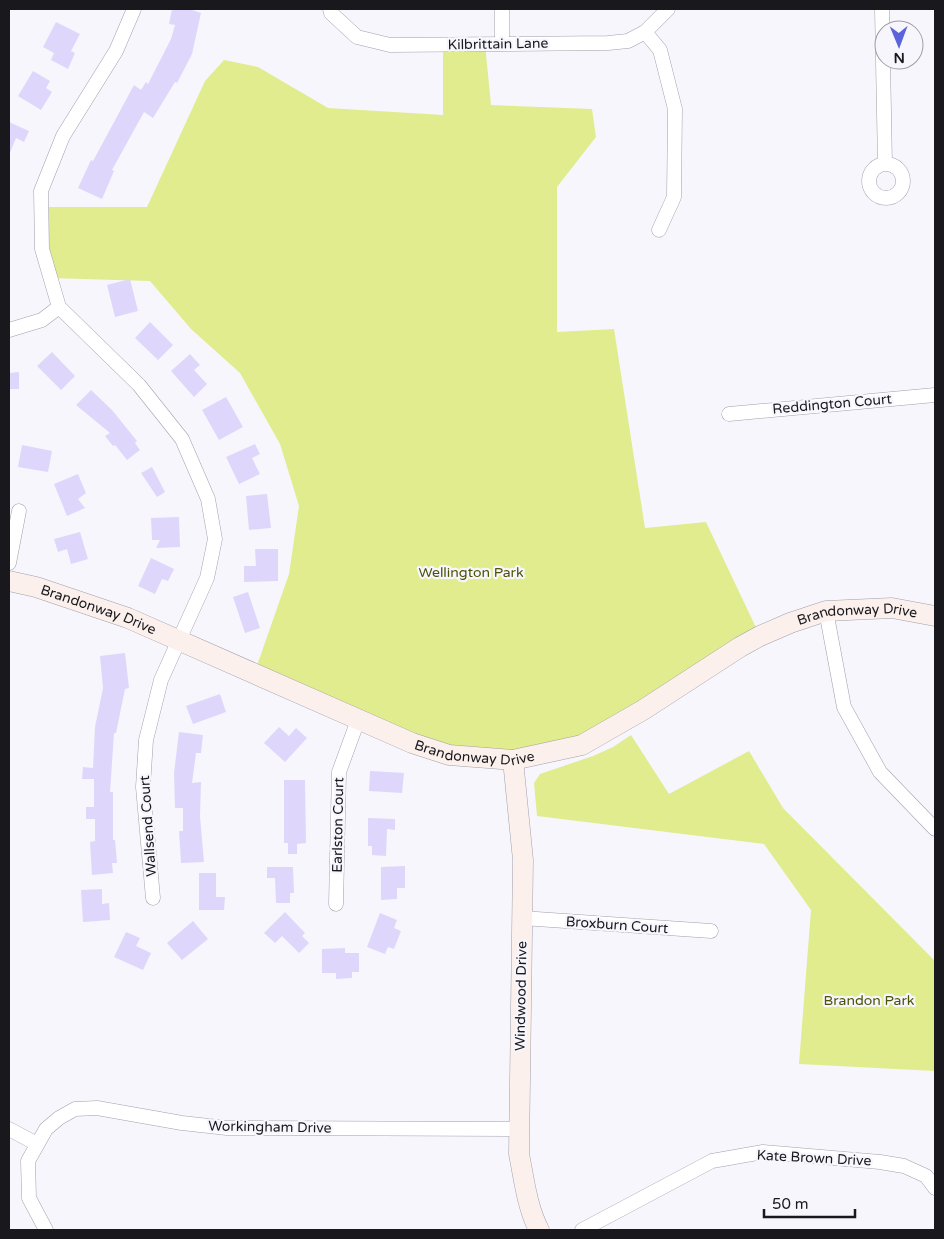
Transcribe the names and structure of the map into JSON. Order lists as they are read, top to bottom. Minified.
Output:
{"streets":{"street":["Kilbrittain Lane","Reddington Court","Brandonway Drive","Earlston Court","Wallsend Court","Broxburn Court","Windwood Drive","Workingham Drive","Kate Brown Drive"]},"crossings":[["Brandonway Drive","Earlston Court"],["Brandonway Drive","Wallsend Court"],["Brandonway Drive","Windwood Drive"],["Broxburn Court","Windwood Drive"],["Windwood Drive","Workingham Drive"]],"parks":["Wellington Park","Brandon Park"],"scale_bar":"50 m","north":"bottom"}
